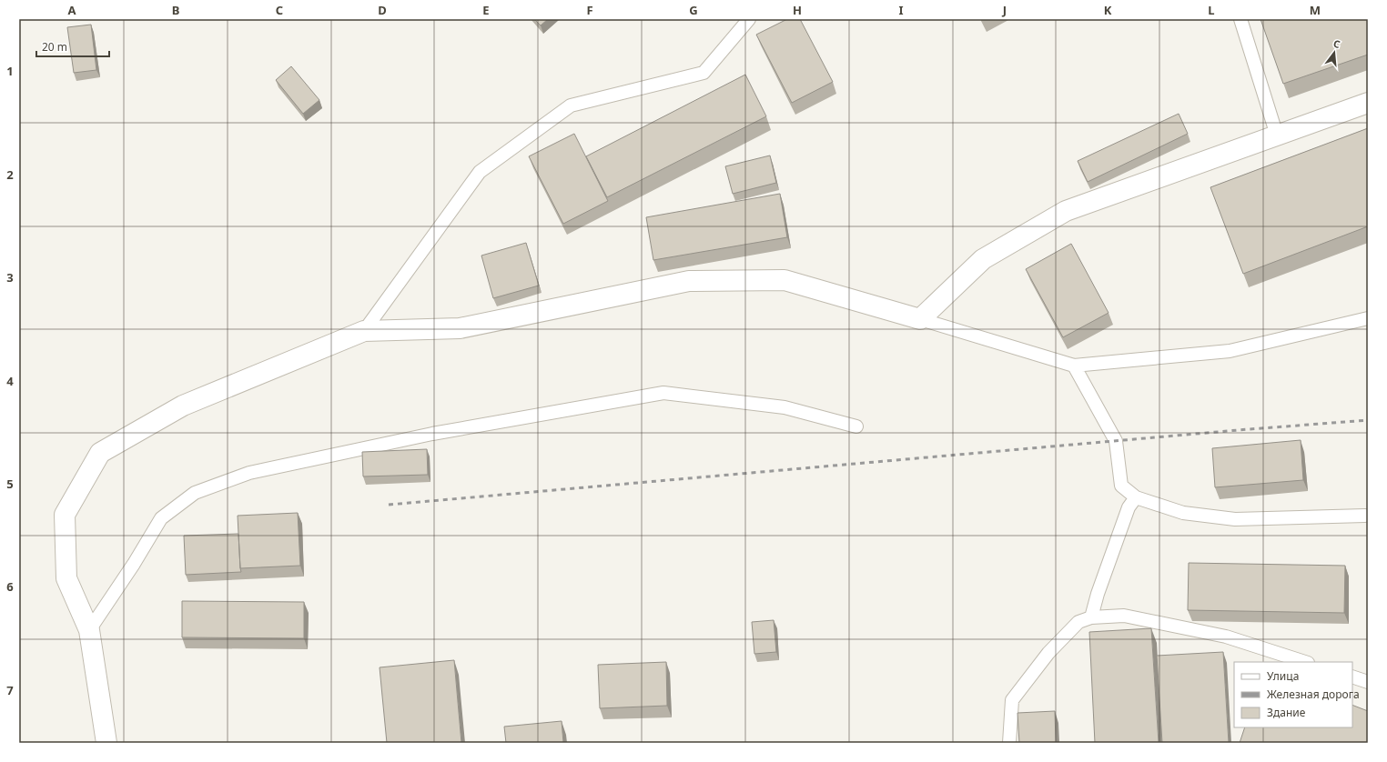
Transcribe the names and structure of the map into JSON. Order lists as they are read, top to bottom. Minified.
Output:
{"legend":["Улица","Железная дорога","Здание"],"scale_bar":"20 m","north":"top","grid":{"columns":["A","B","C","D","E","F","G","H","I","J","K","L","M"],"rows":["1","2","3","4","5","6","7"]}}
